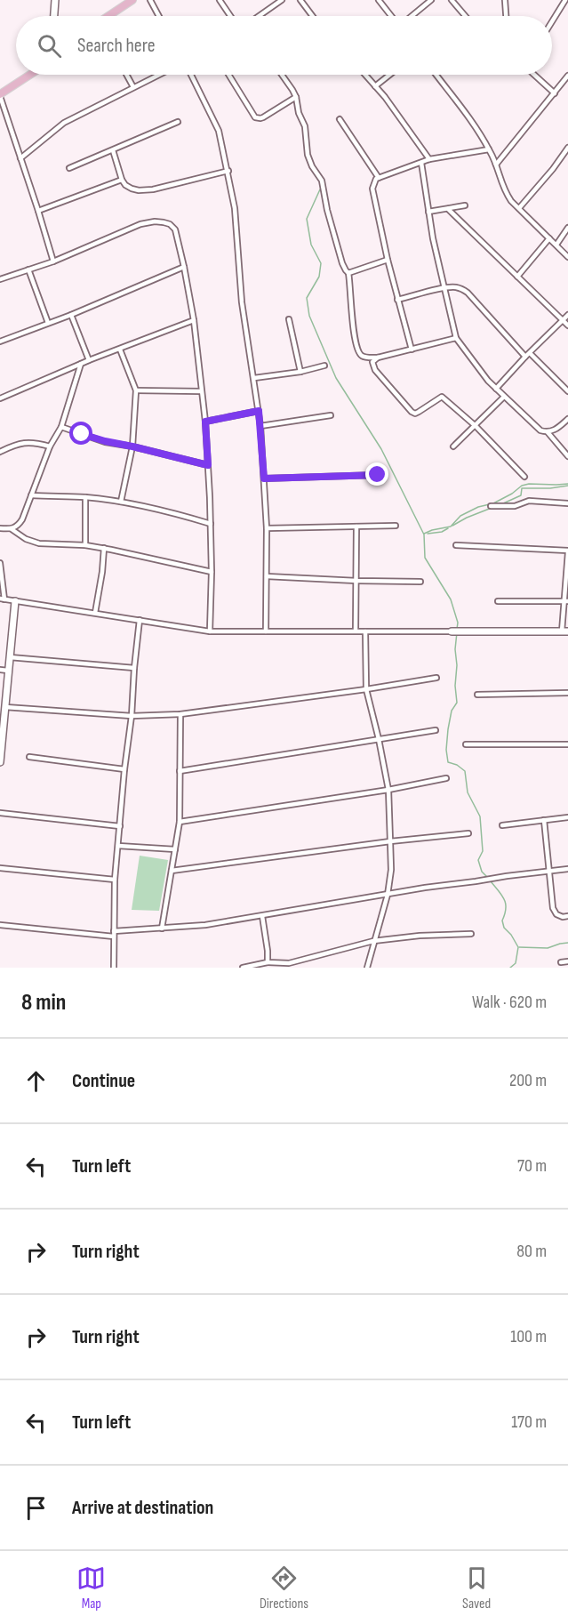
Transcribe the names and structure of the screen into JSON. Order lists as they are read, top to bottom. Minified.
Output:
{"page":{"search":"Search here","heading":["8 min","Walk · 620 m"],"list":[["Continue","200 m"],["Turn left","70 m"],["Turn right","80 m"],["Turn right","100 m"],["Turn left","170 m"],"Arrive at destination"],"nav":["Map","Directions","Saved"]}}
